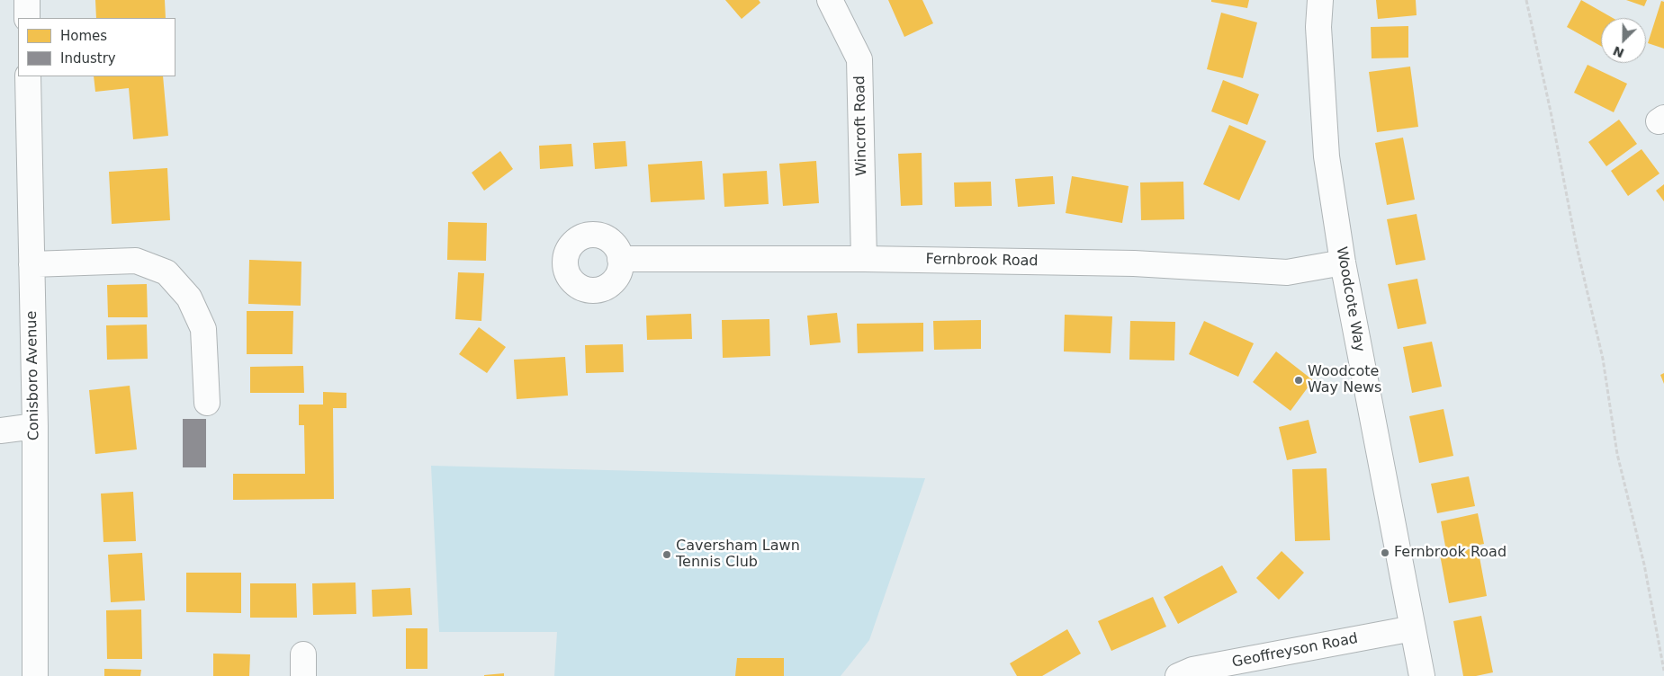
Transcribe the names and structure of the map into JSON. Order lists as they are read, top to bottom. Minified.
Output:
{"streets":{"street":["Wincroft Road","Fernbrook Road","Woodcote Way","Conisboro Avenue","Geoffreyson Road"]},"crossings":[["Wincroft Road","Fernbrook Road"],["Fernbrook Road","Woodcote Way"],["Woodcote Way","Geoffreyson Road"]],"places":["Woodcote Way News","Fernbrook Road","Caversham Lawn Tennis Club"],"legend":["Homes","Industry"],"north":"bottom left"}
